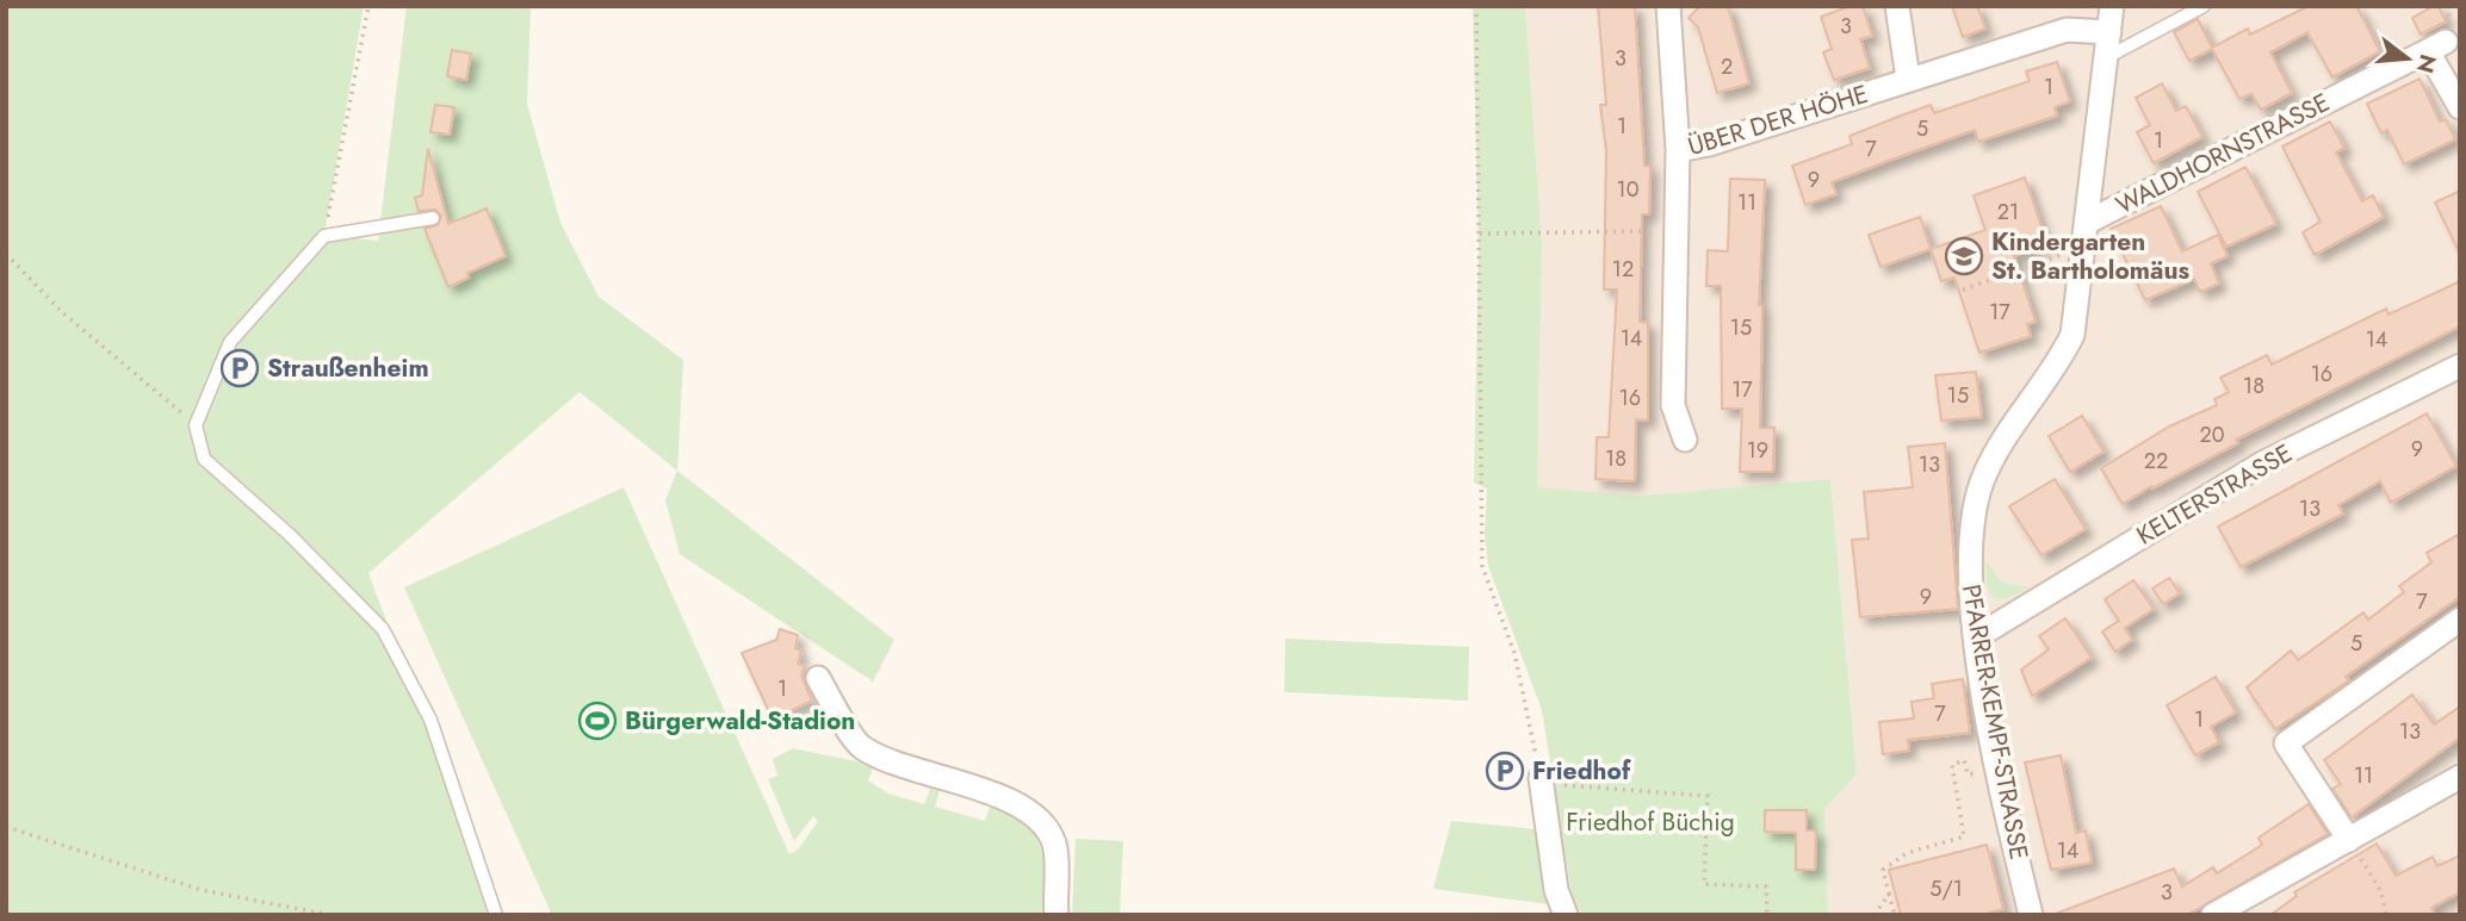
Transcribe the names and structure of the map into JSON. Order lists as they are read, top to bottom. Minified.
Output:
{"streets":{"street":["ÜBER DER HÖHE","WALDHORNSTRASSE","KELTERSTRASSE","PFARRER-KEMPF-STRASSE"]},"crossings":[["ÜBER DER HÖHE","PFARRER-KEMPF-STRASSE"],["WALDHORNSTRASSE","PFARRER-KEMPF-STRASSE"],["KELTERSTRASSE","PFARRER-KEMPF-STRASSE"]],"parks":["Friedhof Büchig"],"places":{"school or university":["Kindergarten St. Bartholomäus"],"parking":["Straußenheim","Friedhof"],"sports":["Bürgerwald-Stadion"]},"house_numbers":["3","3","2","1","1","5","1","7","9","10","11","21","12","17","15","14","14","16","18","17","15","16","20","9","19","18","22","13","13","9","7","5","1","7","1","13","11","14","5/1","3"],"north":"right"}
